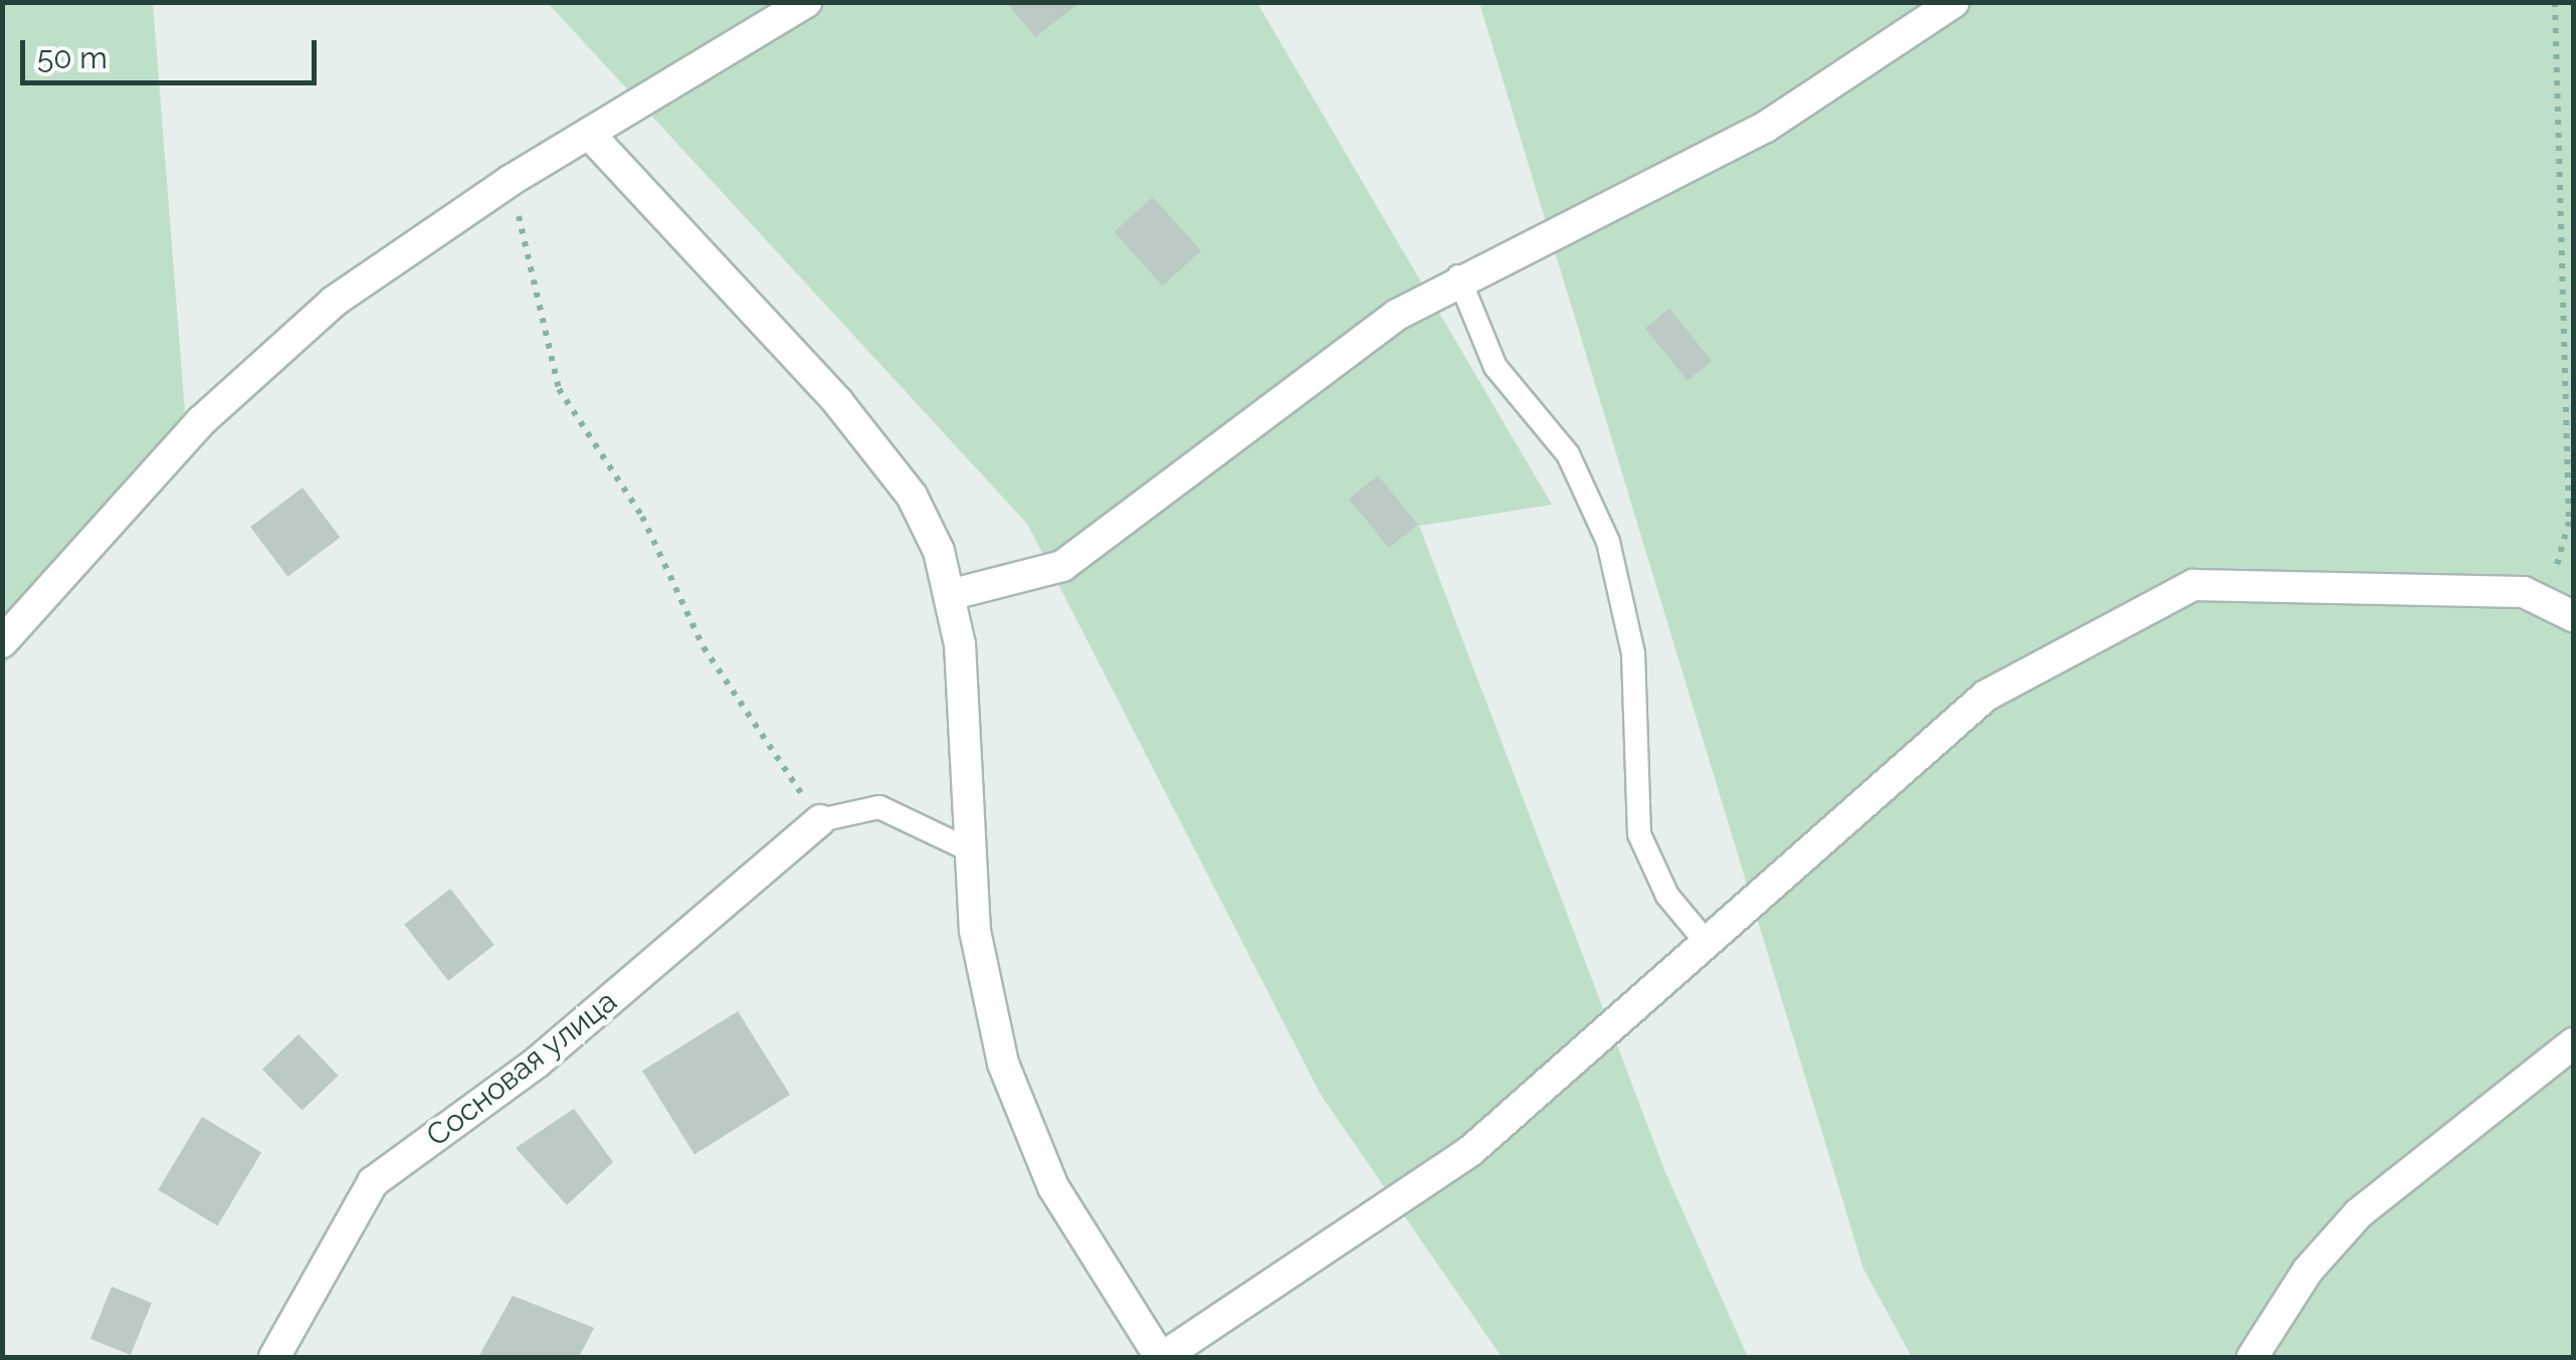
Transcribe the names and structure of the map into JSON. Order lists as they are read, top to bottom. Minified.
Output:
{"streets":{"street":["Сосновая улица"]},"scale_bar":"50 m"}
